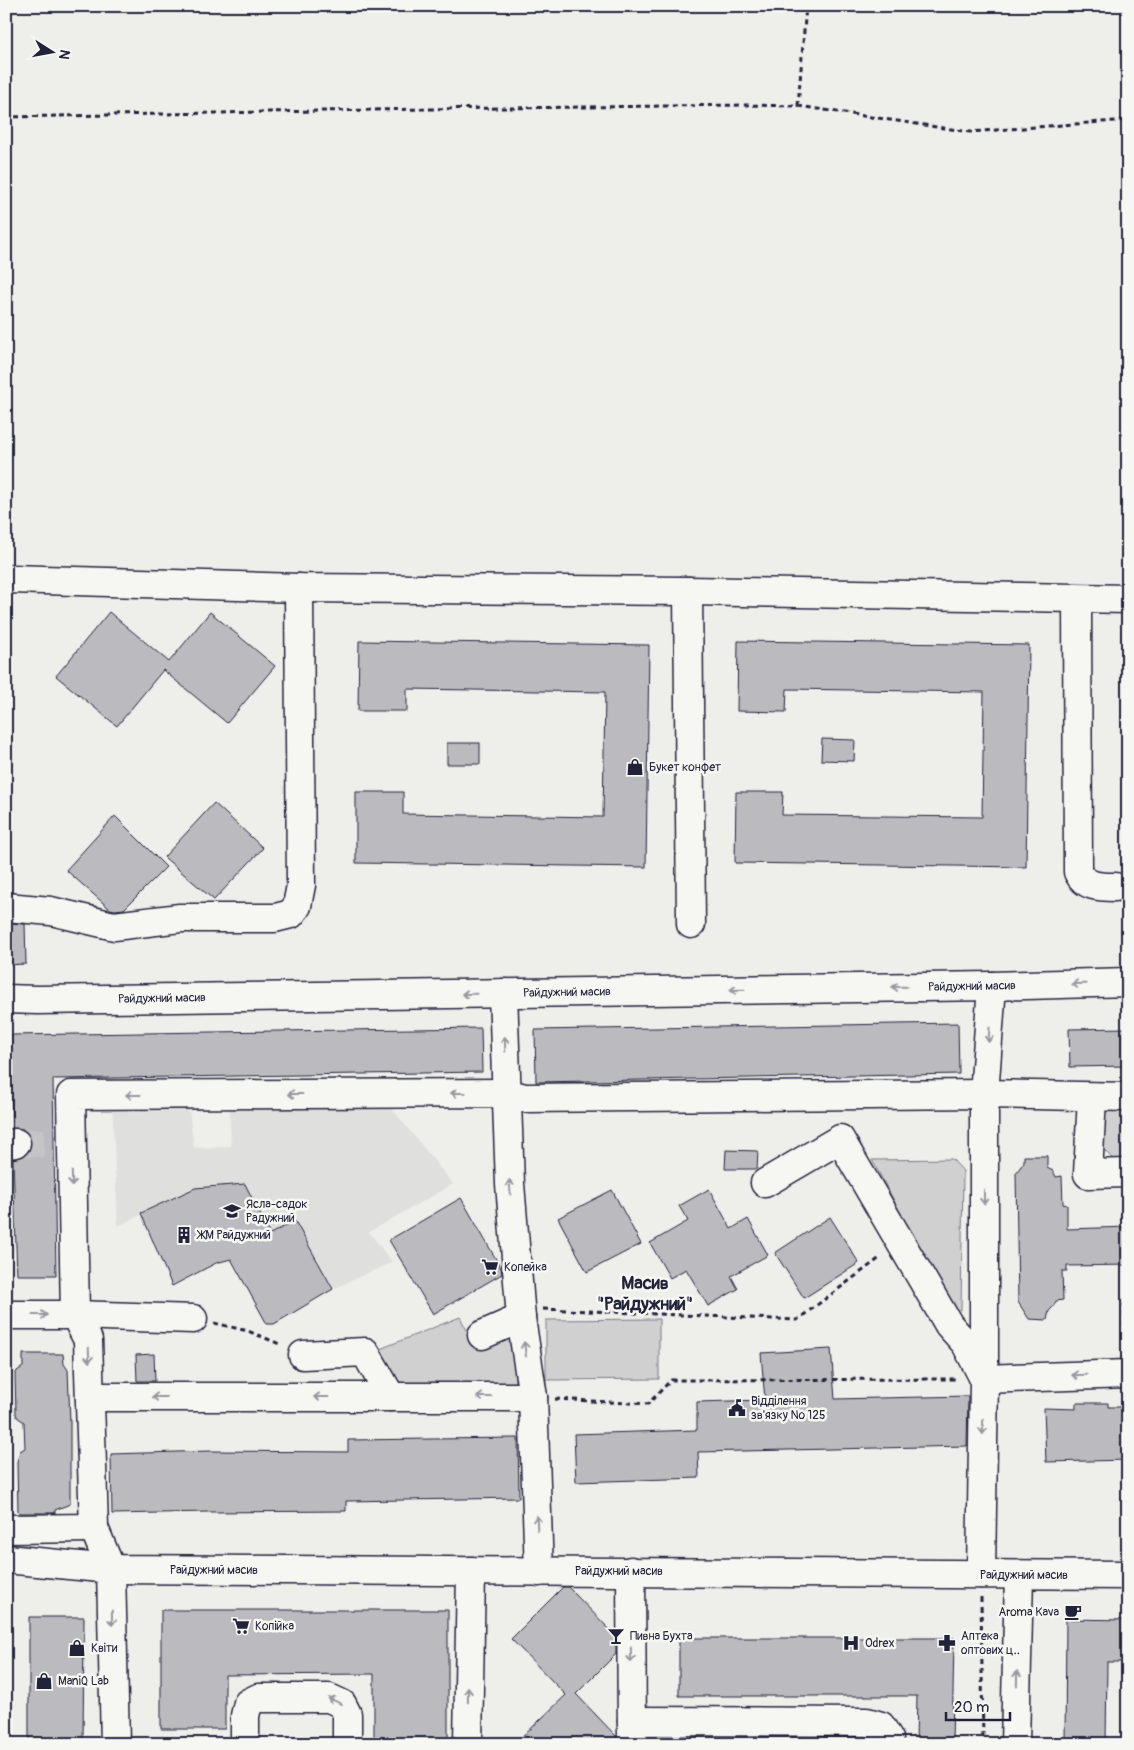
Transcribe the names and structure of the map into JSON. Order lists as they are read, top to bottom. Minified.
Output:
{"streets":{"street":["Райдужний масив"]},"districts":["Масив \"Райдужний\""],"places":{"shop":["Букет конфет","Квіти","ManiQ Lab"],"school or university":["Ясла-садок Радужний"],"building":["ЖМ Райдужний"],"supermarket":["Копейка","Копійка"],"public building":["Відділення зв'язку № 125"],"cafe":["Aroma Kava"],"bar":["Пивна Бухта"],"hospital":["Odrex"],"pharmacy":["Аптека оптових ц‥"]},"scale_bar":"20 m","north":"right"}
